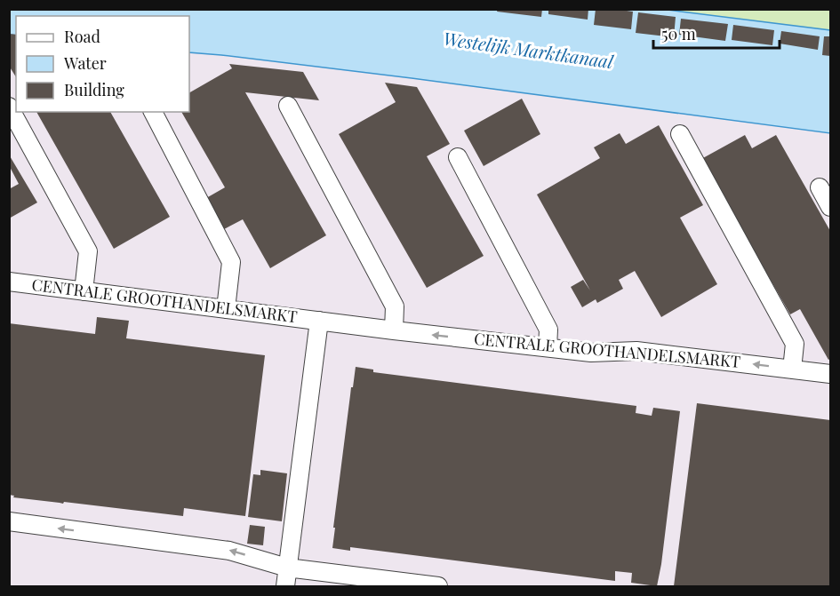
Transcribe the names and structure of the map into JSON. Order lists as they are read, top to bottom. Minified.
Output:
{"streets":{"lane":["CENTRALE GROOTHANDELSMARKT"]},"one_way":["CENTRALE GROOTHANDELSMARKT"],"water":["Westelijk Marktkanaal"],"legend":["Road","Water","Building"],"scale_bar":"50 m"}
